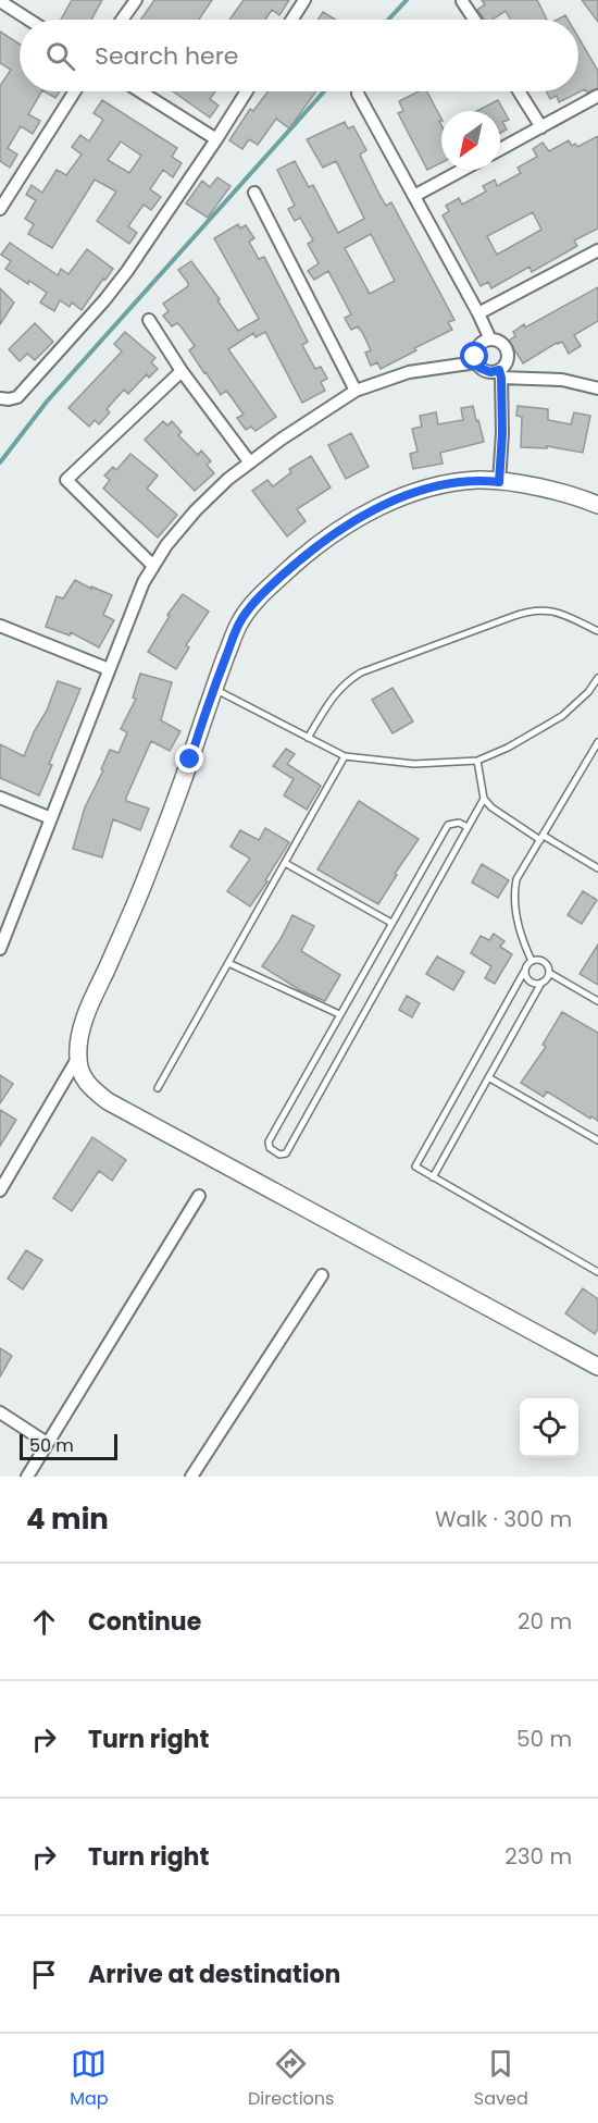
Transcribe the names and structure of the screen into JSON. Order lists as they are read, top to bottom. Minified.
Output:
{"scale_bar":"50 m","north":"bottom left","page":{"search":"Search here","scale":"50 m","heading":["4 min","Walk · 300 m"],"list":[["Continue","20 m"],["Turn right","50 m"],["Turn right","230 m"],"Arrive at destination"],"nav":["Map","Directions","Saved"]}}
